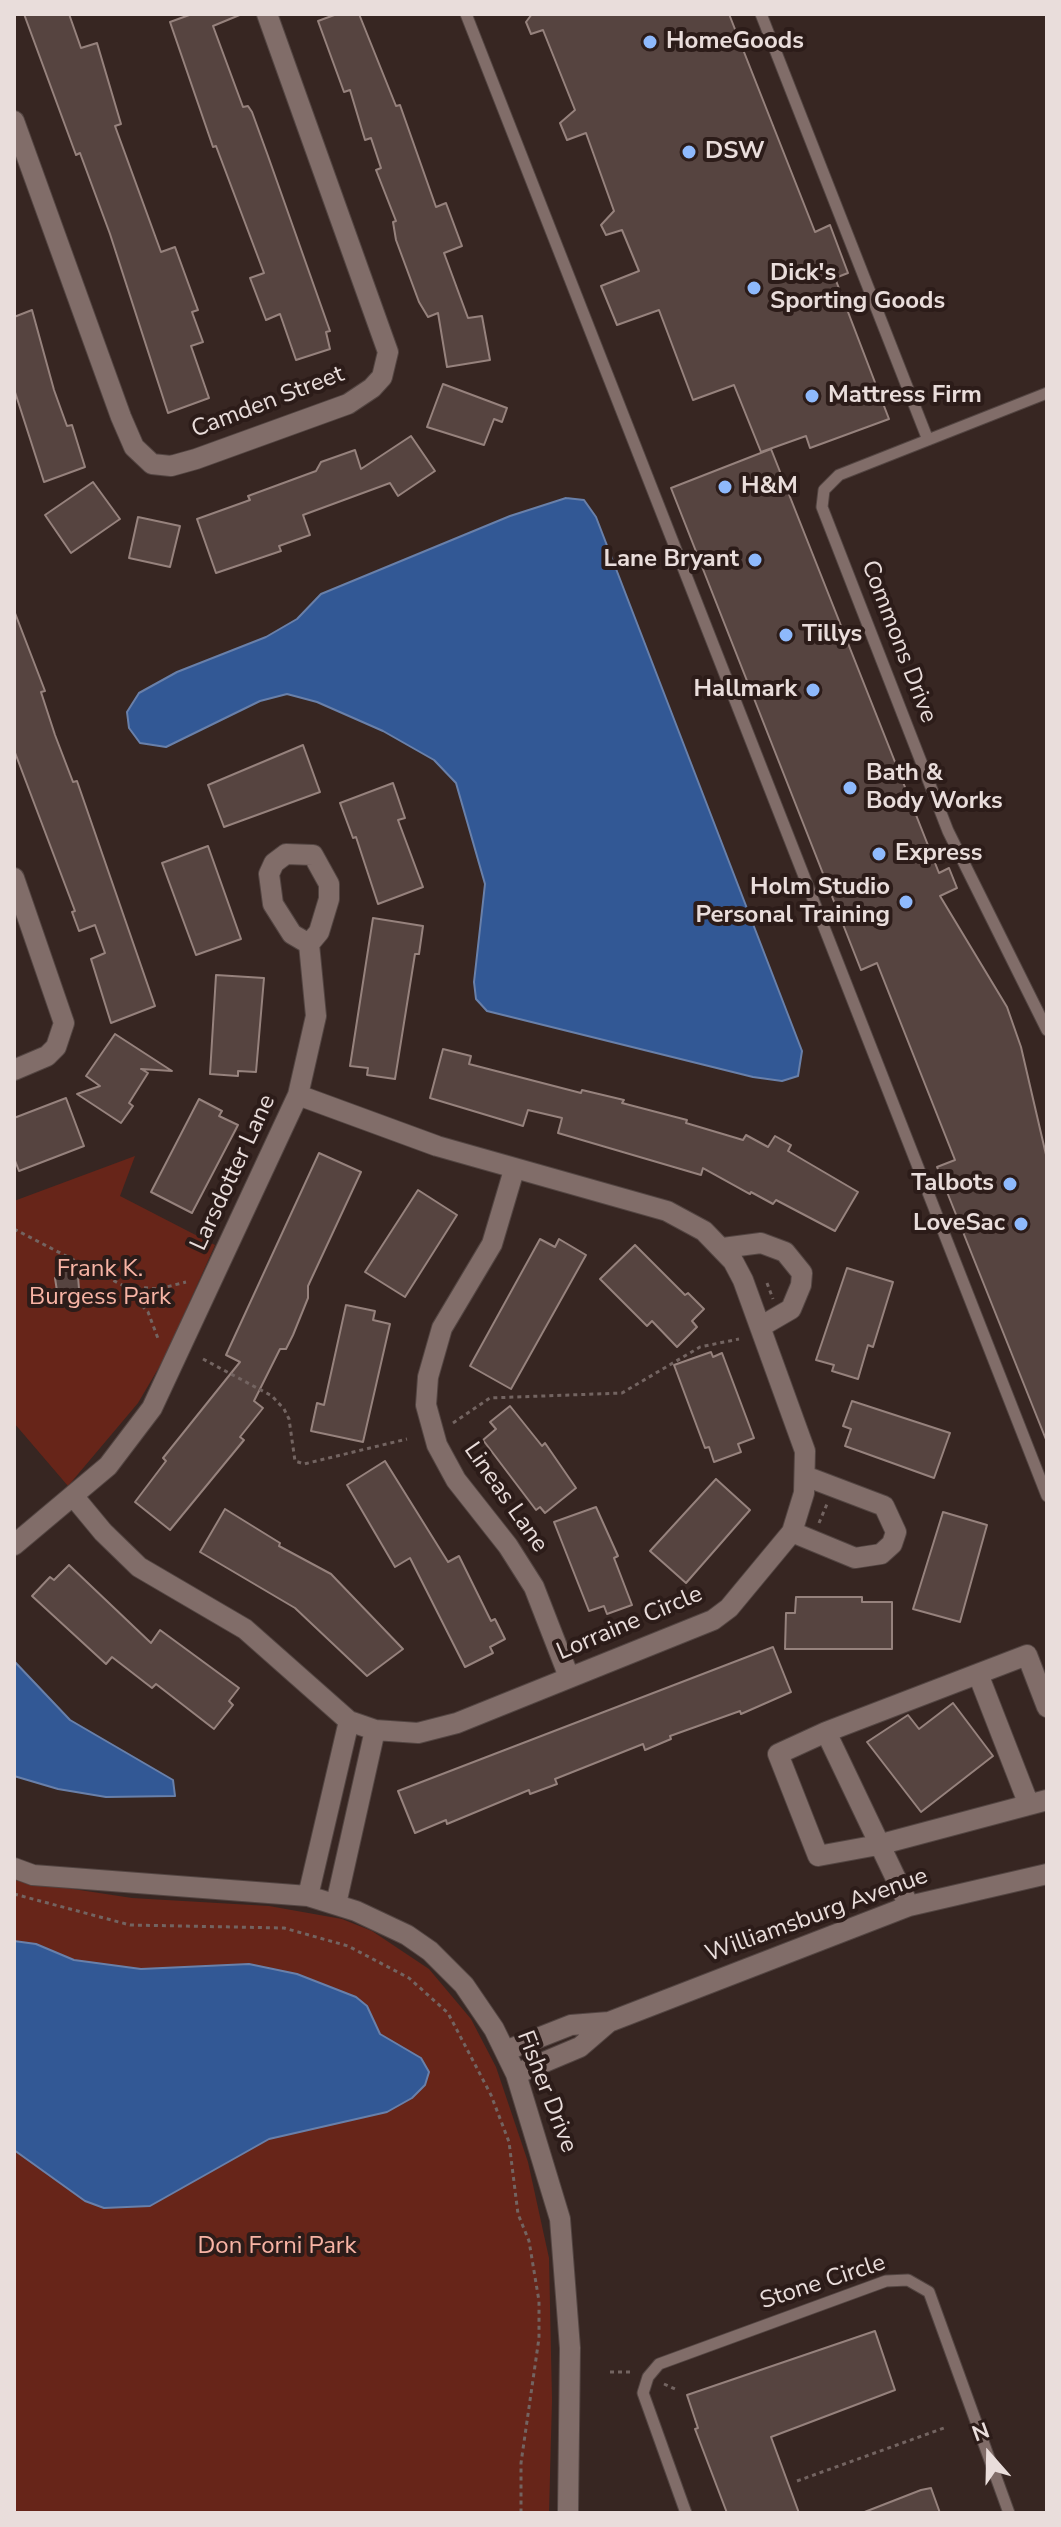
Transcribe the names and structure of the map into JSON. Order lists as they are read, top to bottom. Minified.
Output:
{"streets":{"street":["Camden Street","Larsdotter Lane","Lineas Lane","Lorraine Circle","Williamsburg Avenue","Fisher Drive"],"lane":["Commons Drive","Stone Circle"]},"crossings":[["Larsdotter Lane","Lorraine Circle"],["Lineas Lane","Lorraine Circle"],["Williamsburg Avenue","Fisher Drive"]],"parks":["Frank K. Burgess Park","Don Forni Park"],"places":["HomeGoods","DSW","Dick's Sporting Goods","Mattress Firm","H&M","Lane Bryant","Tillys","Hallmark","Bath & Body Works","Express","Holm Studio Personal Training","Talbots","LoveSac"],"north":"top"}
